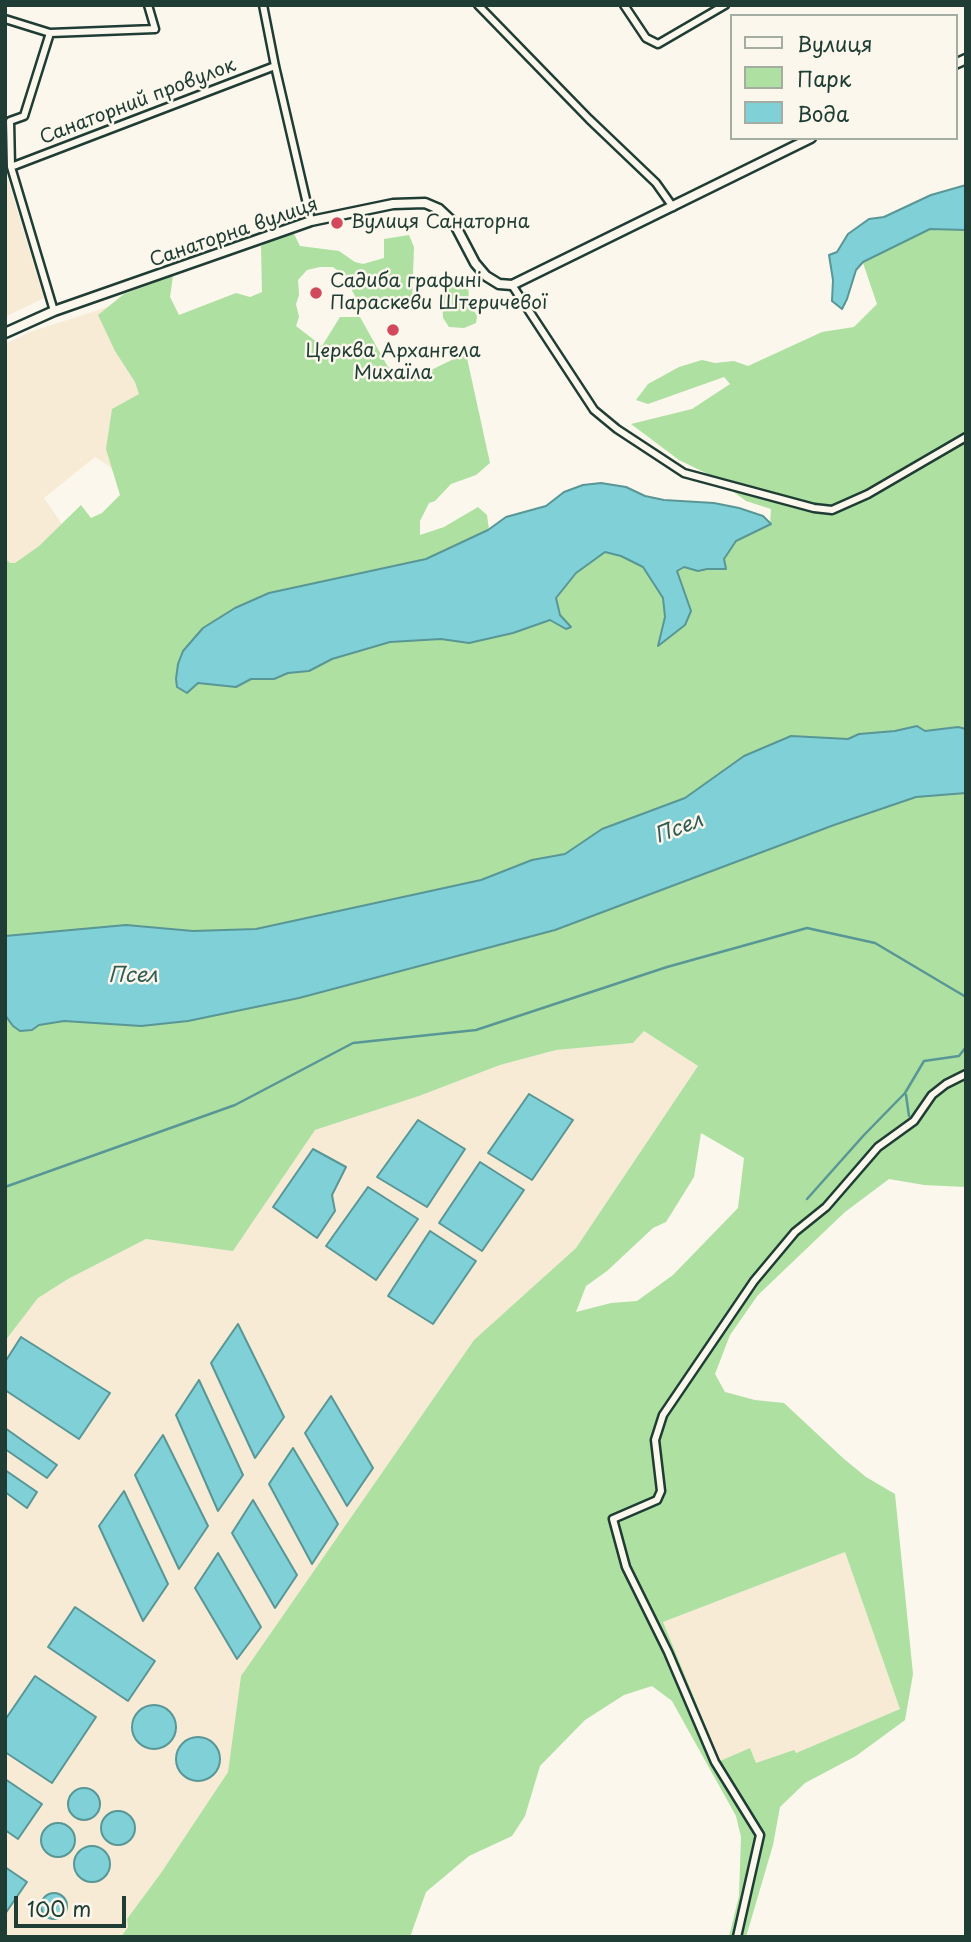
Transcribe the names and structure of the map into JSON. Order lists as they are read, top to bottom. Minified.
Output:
{"streets":{"main road":["Санаторна вулиця"],"street":["Санаторний провулок"]},"water":["Псел"],"places":["Вулиця Санаторна","Садиба графині Параскеви Штеричевої","Церква Архангела Михаїла"],"legend":["Вулиця","Парк","Вода"],"scale_bar":"100 m"}
